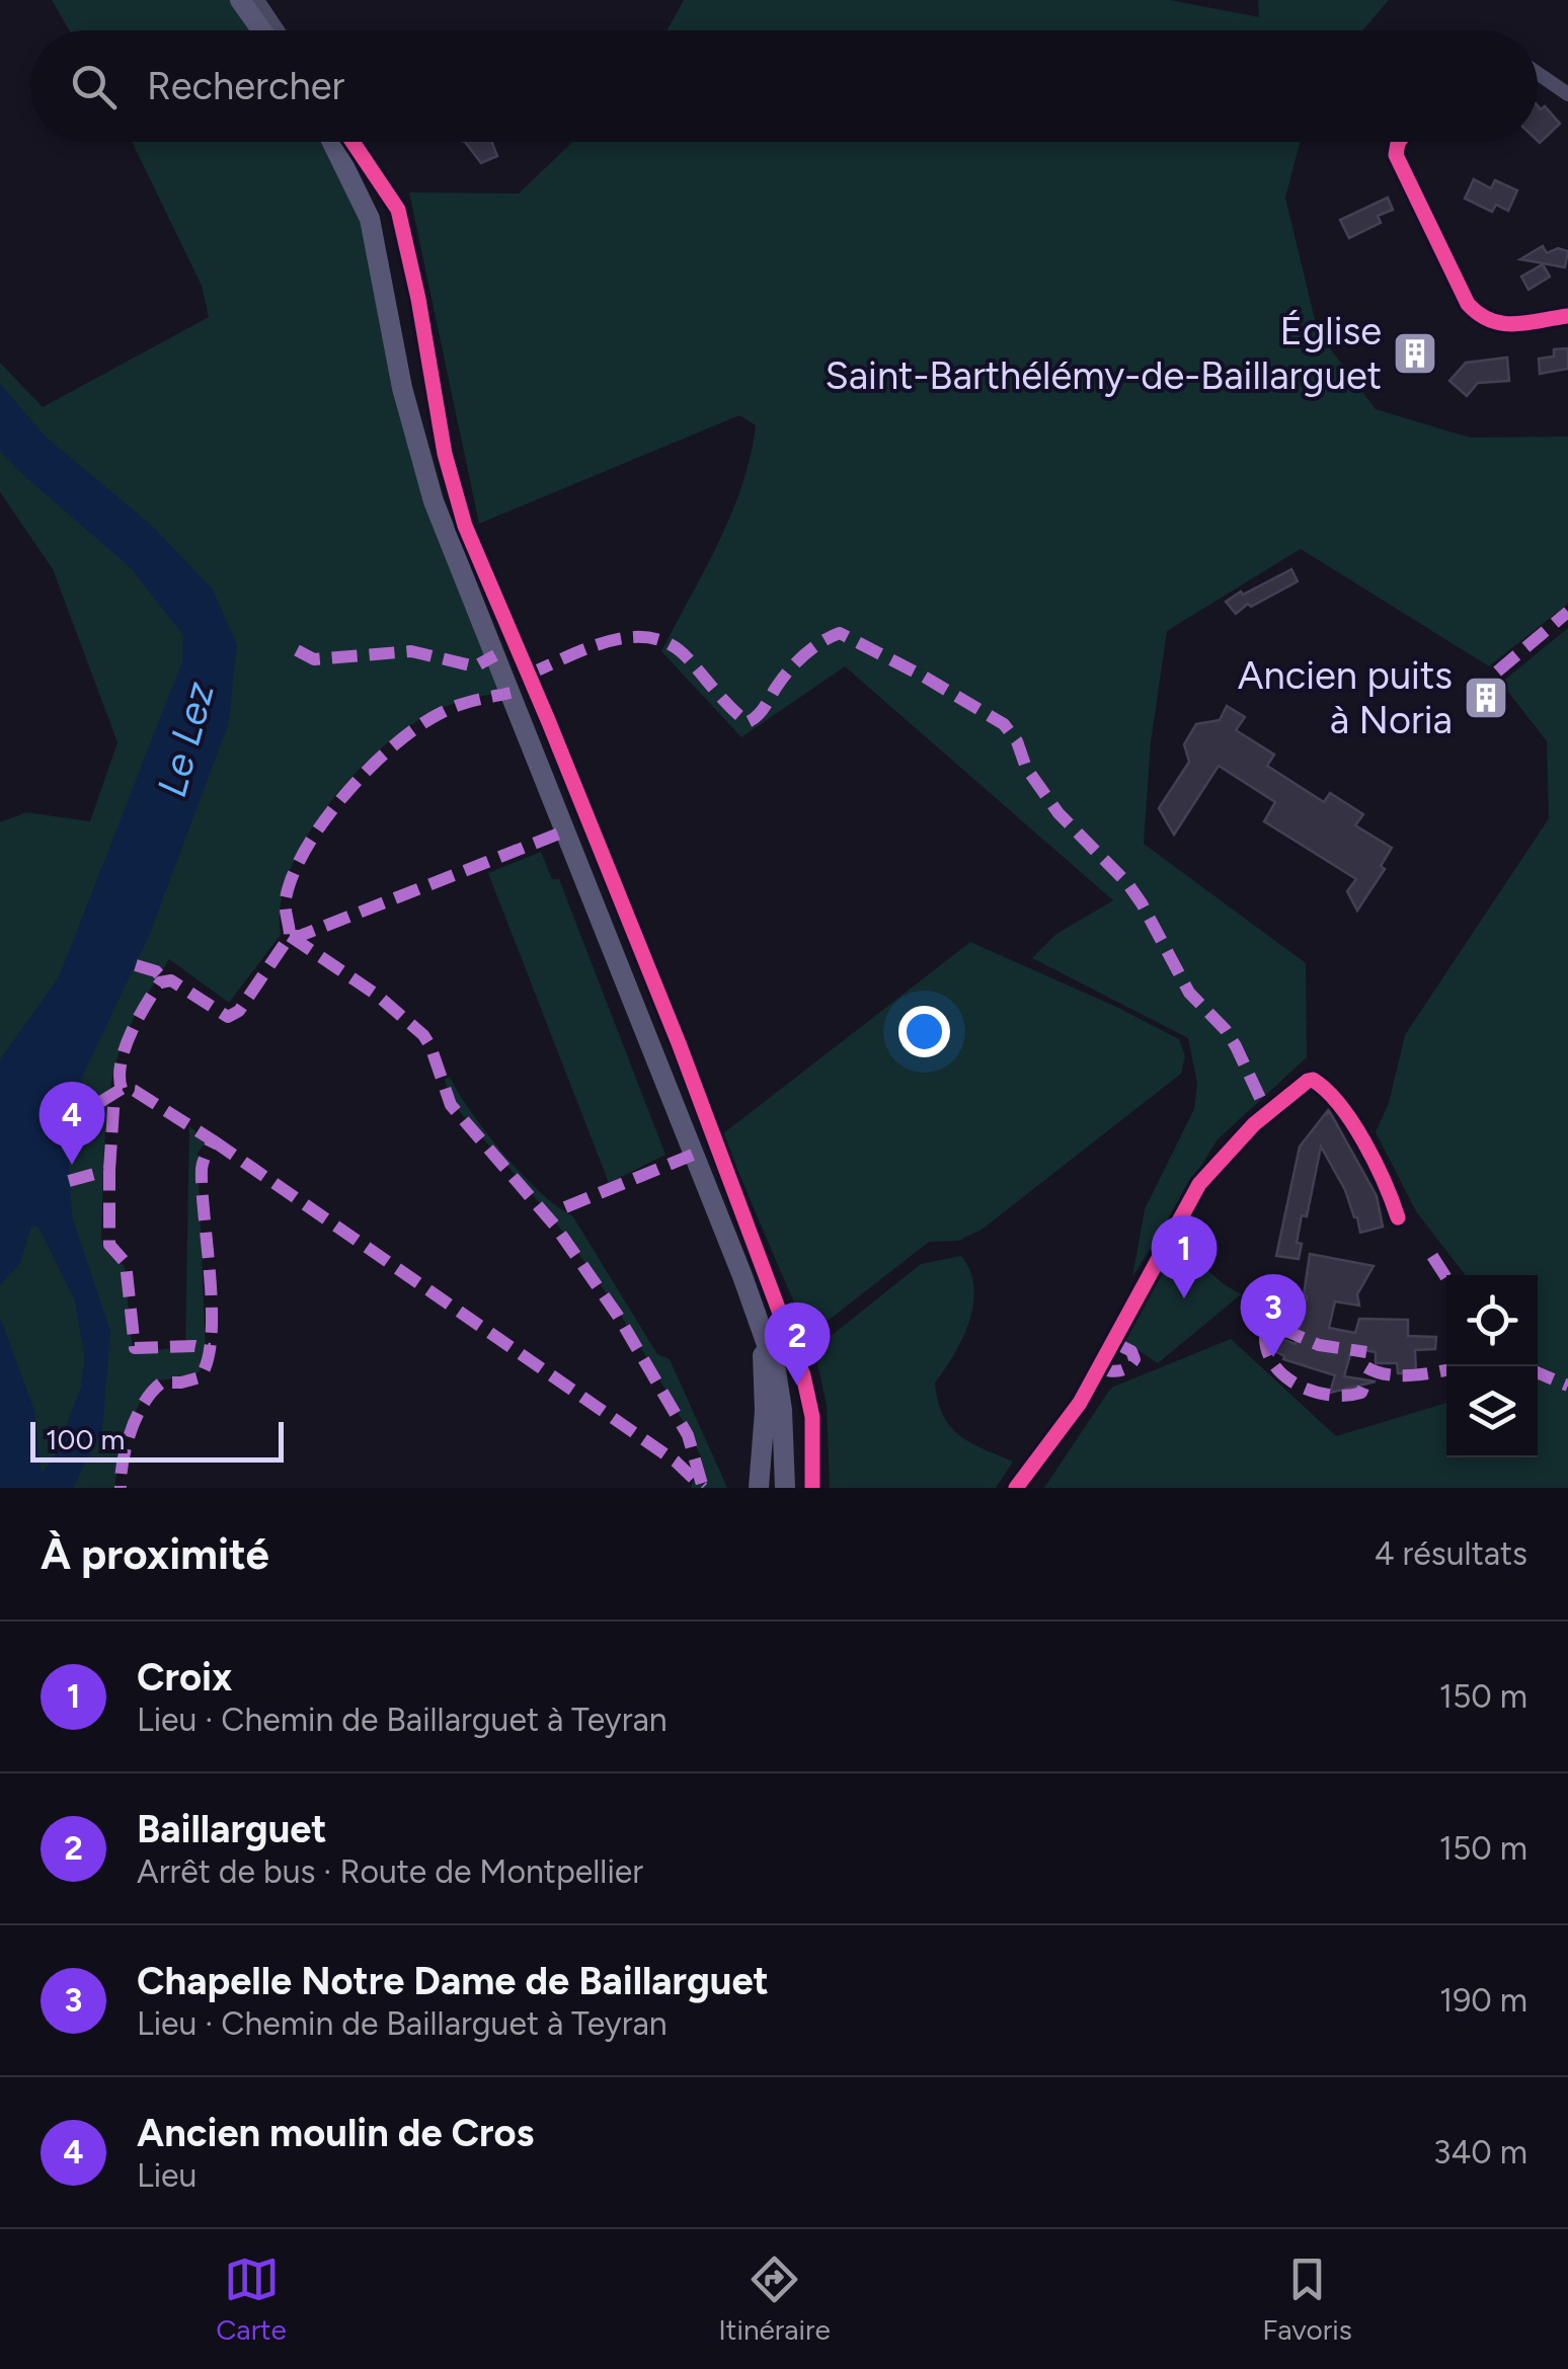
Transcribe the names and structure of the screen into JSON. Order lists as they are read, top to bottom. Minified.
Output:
{"water":["Le Lez"],"places":{"building":["Église Saint-Barthélémy-de-Baillarguet","Ancien puits à Noria"]},"scale_bar":"100 m","page":{"search":"Rechercher","pins":["4","1","3","2"],"scale":"100 m","heading":["À proximité","4 résultats"],"list":[{"mark":"1","name":"Croix","note":"Lieu · Chemin de Baillarguet à Teyran","value":"150 m"},{"mark":"2","name":"Baillarguet","note":"Arrêt de bus · Route de Montpellier","value":"150 m"},{"mark":"3","name":"Chapelle Notre Dame de Baillarguet","note":"Lieu · Chemin de Baillarguet à Teyran","value":"190 m"},{"mark":"4","name":"Ancien moulin de Cros","note":"Lieu","value":"340 m"}],"nav":["Carte","Itinéraire","Favoris"]}}
